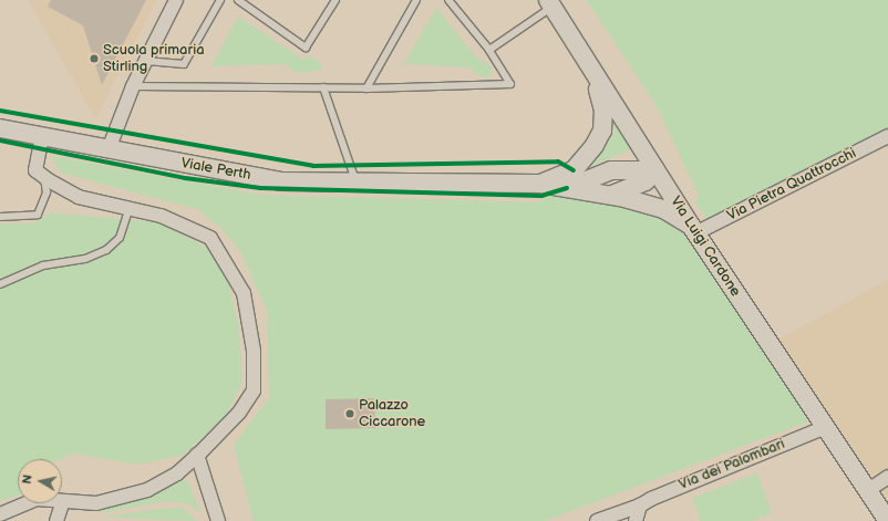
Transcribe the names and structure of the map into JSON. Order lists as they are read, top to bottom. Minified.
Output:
{"streets":{"main road":["Viale Perth","Via Luigi Cardone"],"street":["Via Pietra Quattrocchi","Via dei Palombari"]},"crossings":[["Viale Perth","Via Pietra Quattrocchi"],["Viale Perth","Via Luigi Cardone"],["Via Pietra Quattrocchi","Via Luigi Cardone"],["Via Luigi Cardone","Via dei Palombari"]],"places":["Scuola primaria Stirling","Palazzo Ciccarone"],"north":"left"}
